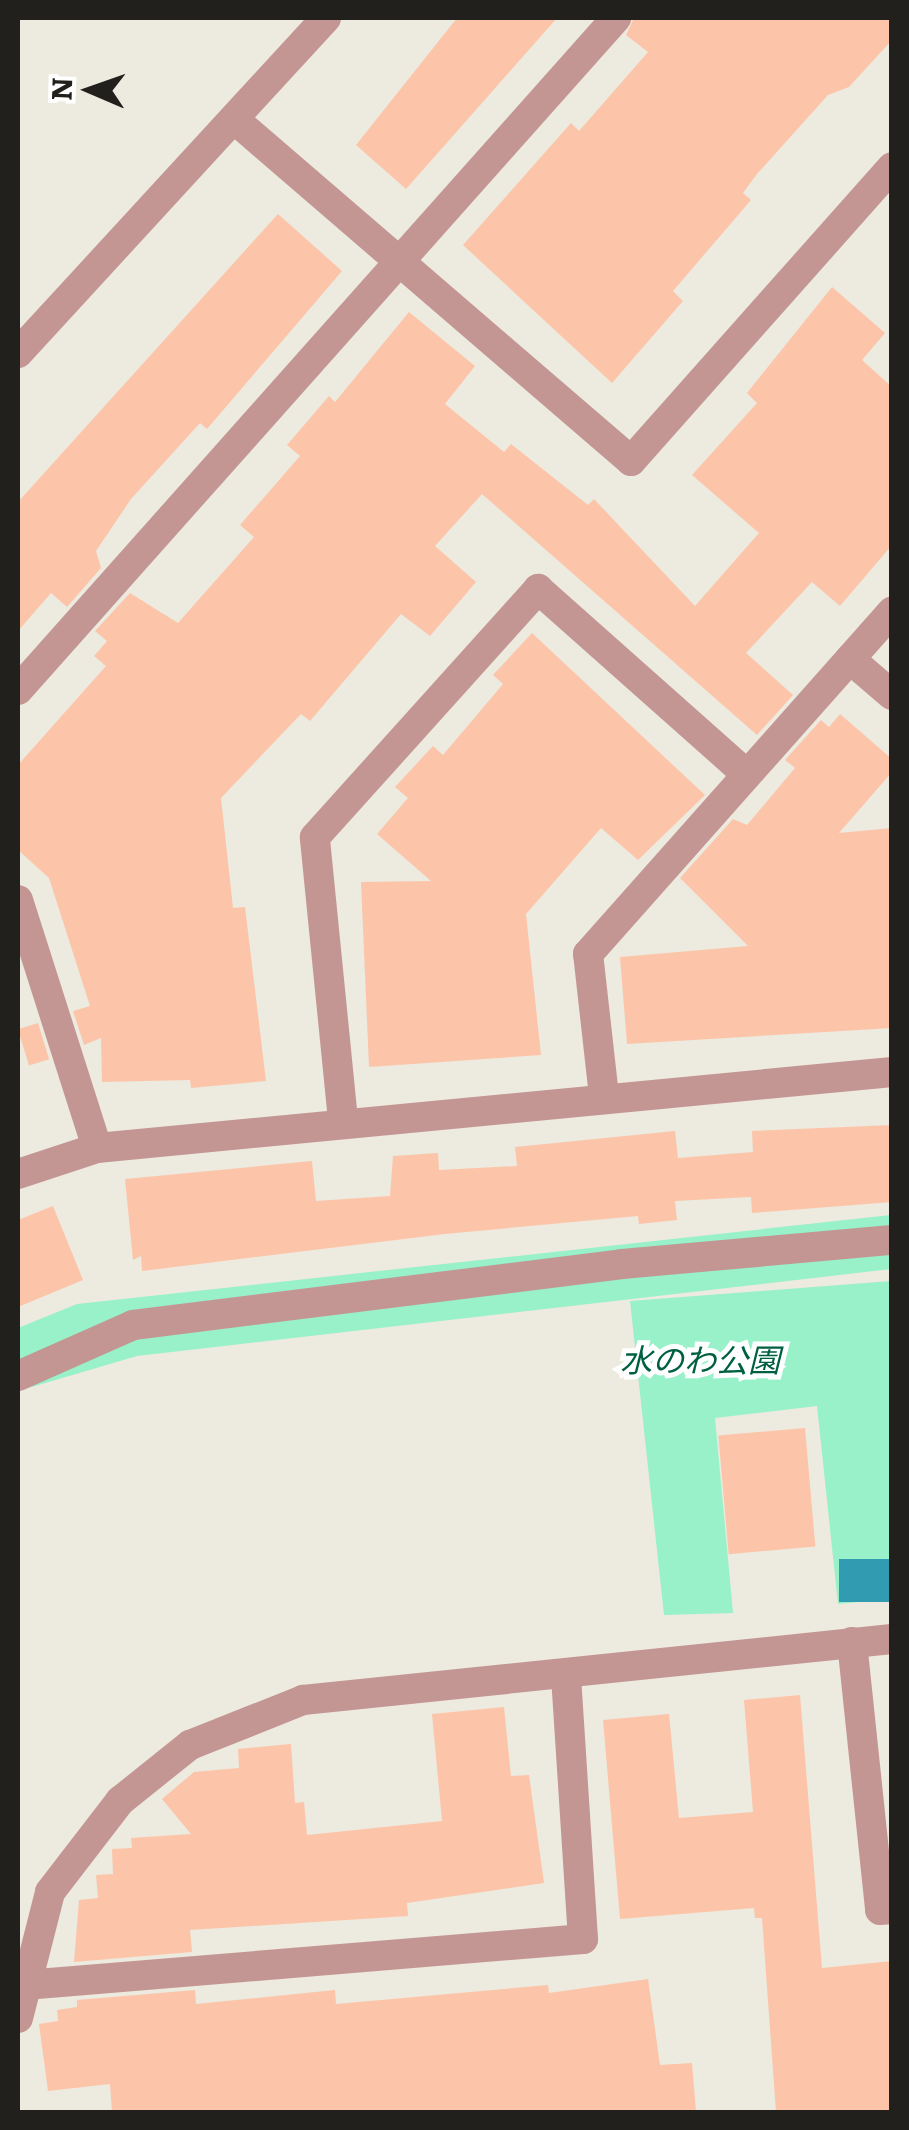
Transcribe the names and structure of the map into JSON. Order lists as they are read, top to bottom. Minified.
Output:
{"parks":["水のわ公園"],"north":"left"}
